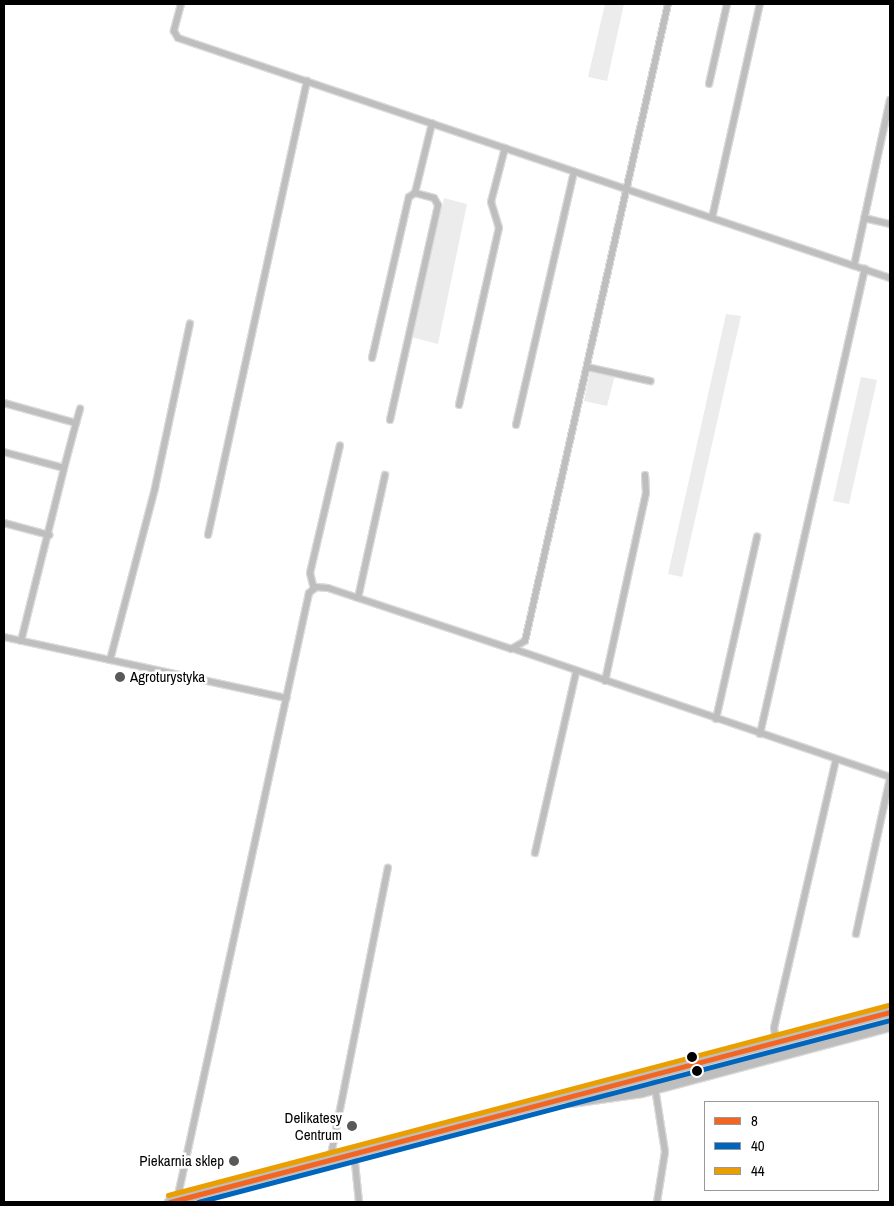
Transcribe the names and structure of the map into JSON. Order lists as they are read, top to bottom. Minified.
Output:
{"places":["Agroturystyka","Delikatesy Centrum","Piekarnia sklep"],"lines":["transit line 44","transit line 8","transit line 40"],"legend":["8","40","44"]}
